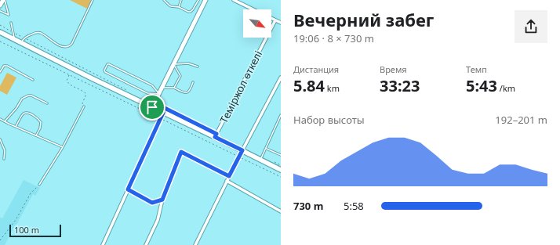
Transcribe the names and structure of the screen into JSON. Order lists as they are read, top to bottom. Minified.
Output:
{"streets":{"street":["Теміржол өткелі"]},"scale_bar":"100 m","north":"bottom right","page":{"heading":["Вечерний забег","19:06 · 8 × 730 m"],"stats":[["Дистанция","5.84 km"],["Время","33:23"],["Темп","5:43 /km"]],"chart":["Набор высоты","192–201 m"],"list":[{"name":"730 m","note":"5:58"}],"scale":"100 m"}}
